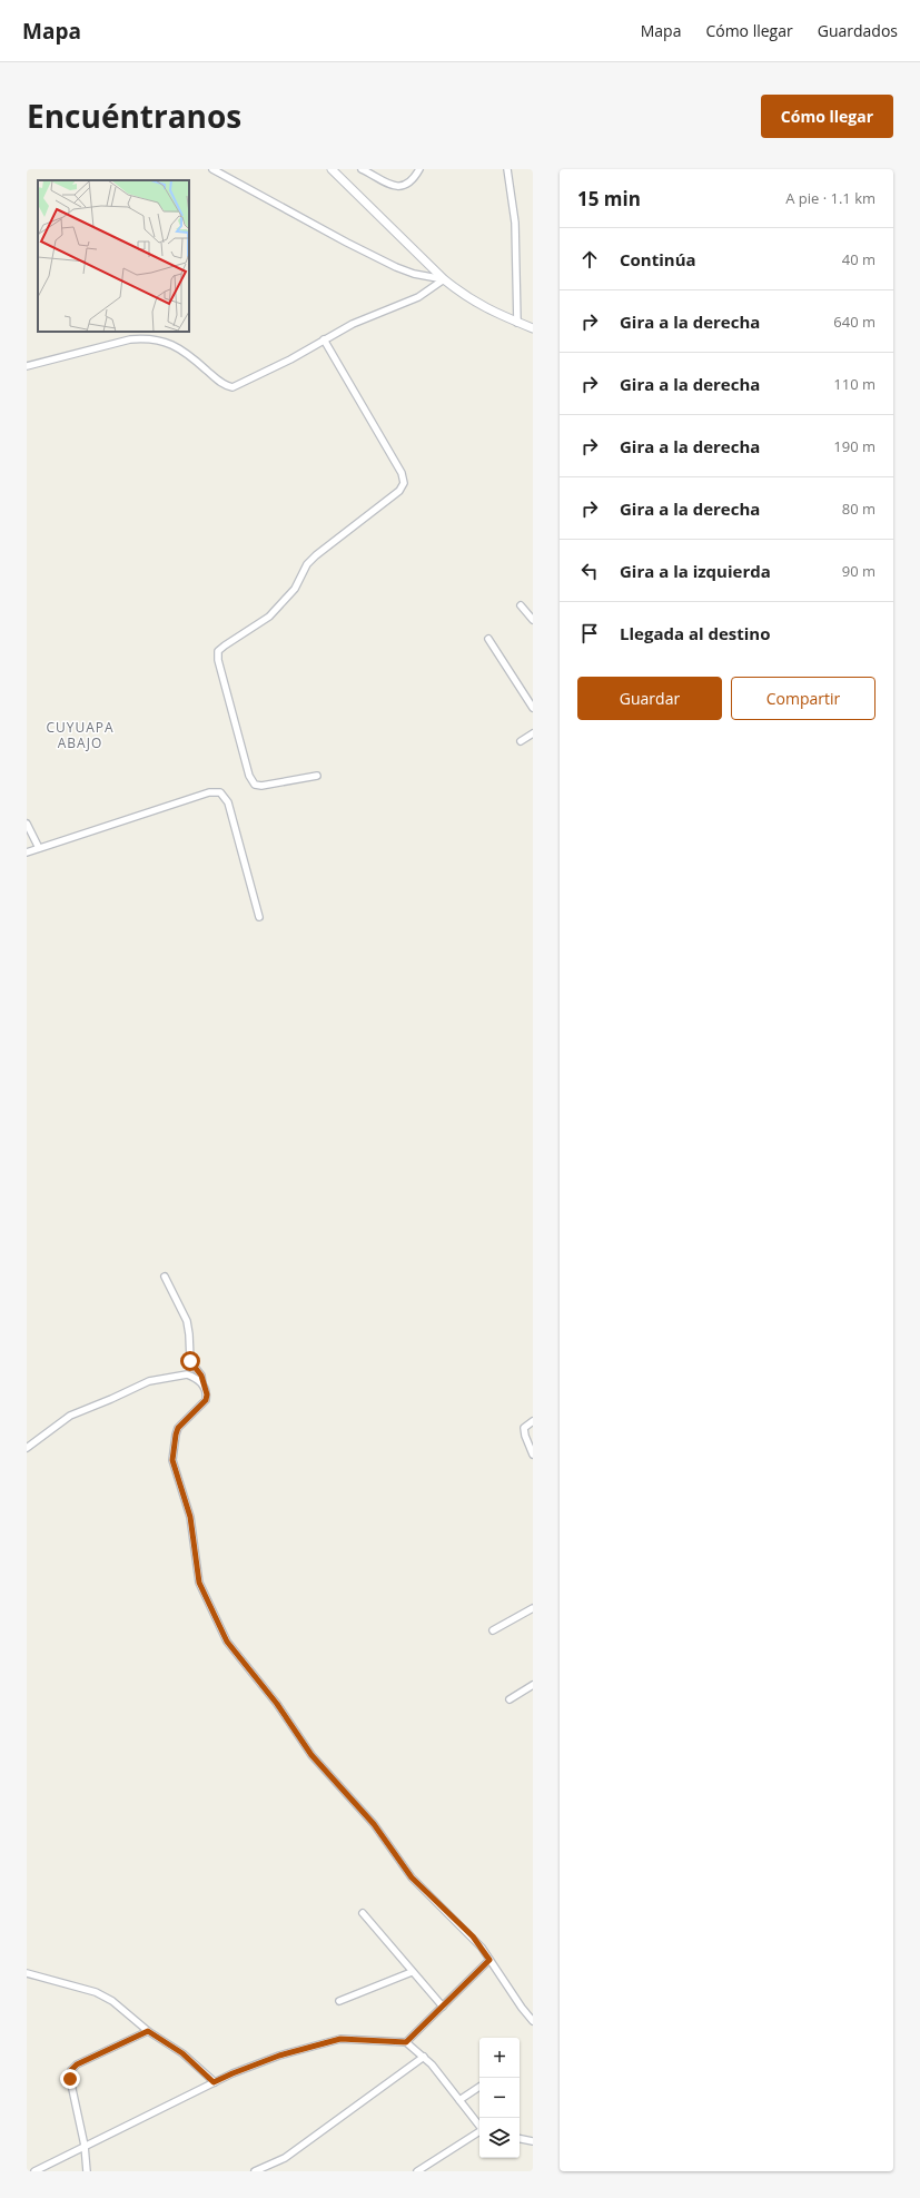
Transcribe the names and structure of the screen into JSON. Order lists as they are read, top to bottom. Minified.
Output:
{"districts":["CUYUAPA ABAJO"],"page":{"header":"Mapa","nav":["Mapa","Cómo llegar","Guardados"],"title":"Encuéntranos","buttons":["Cómo llegar",["Guardar","Compartir"]],"heading":["15 min","A pie · 1.1 km"],"list":[["Continúa","40 m"],["Gira a la derecha","640 m"],["Gira a la derecha","110 m"],["Gira a la derecha","190 m"],["Gira a la derecha","80 m"],["Gira a la izquierda","90 m"],"Llegada al destino"],"map_buttons":["+","−"]}}
